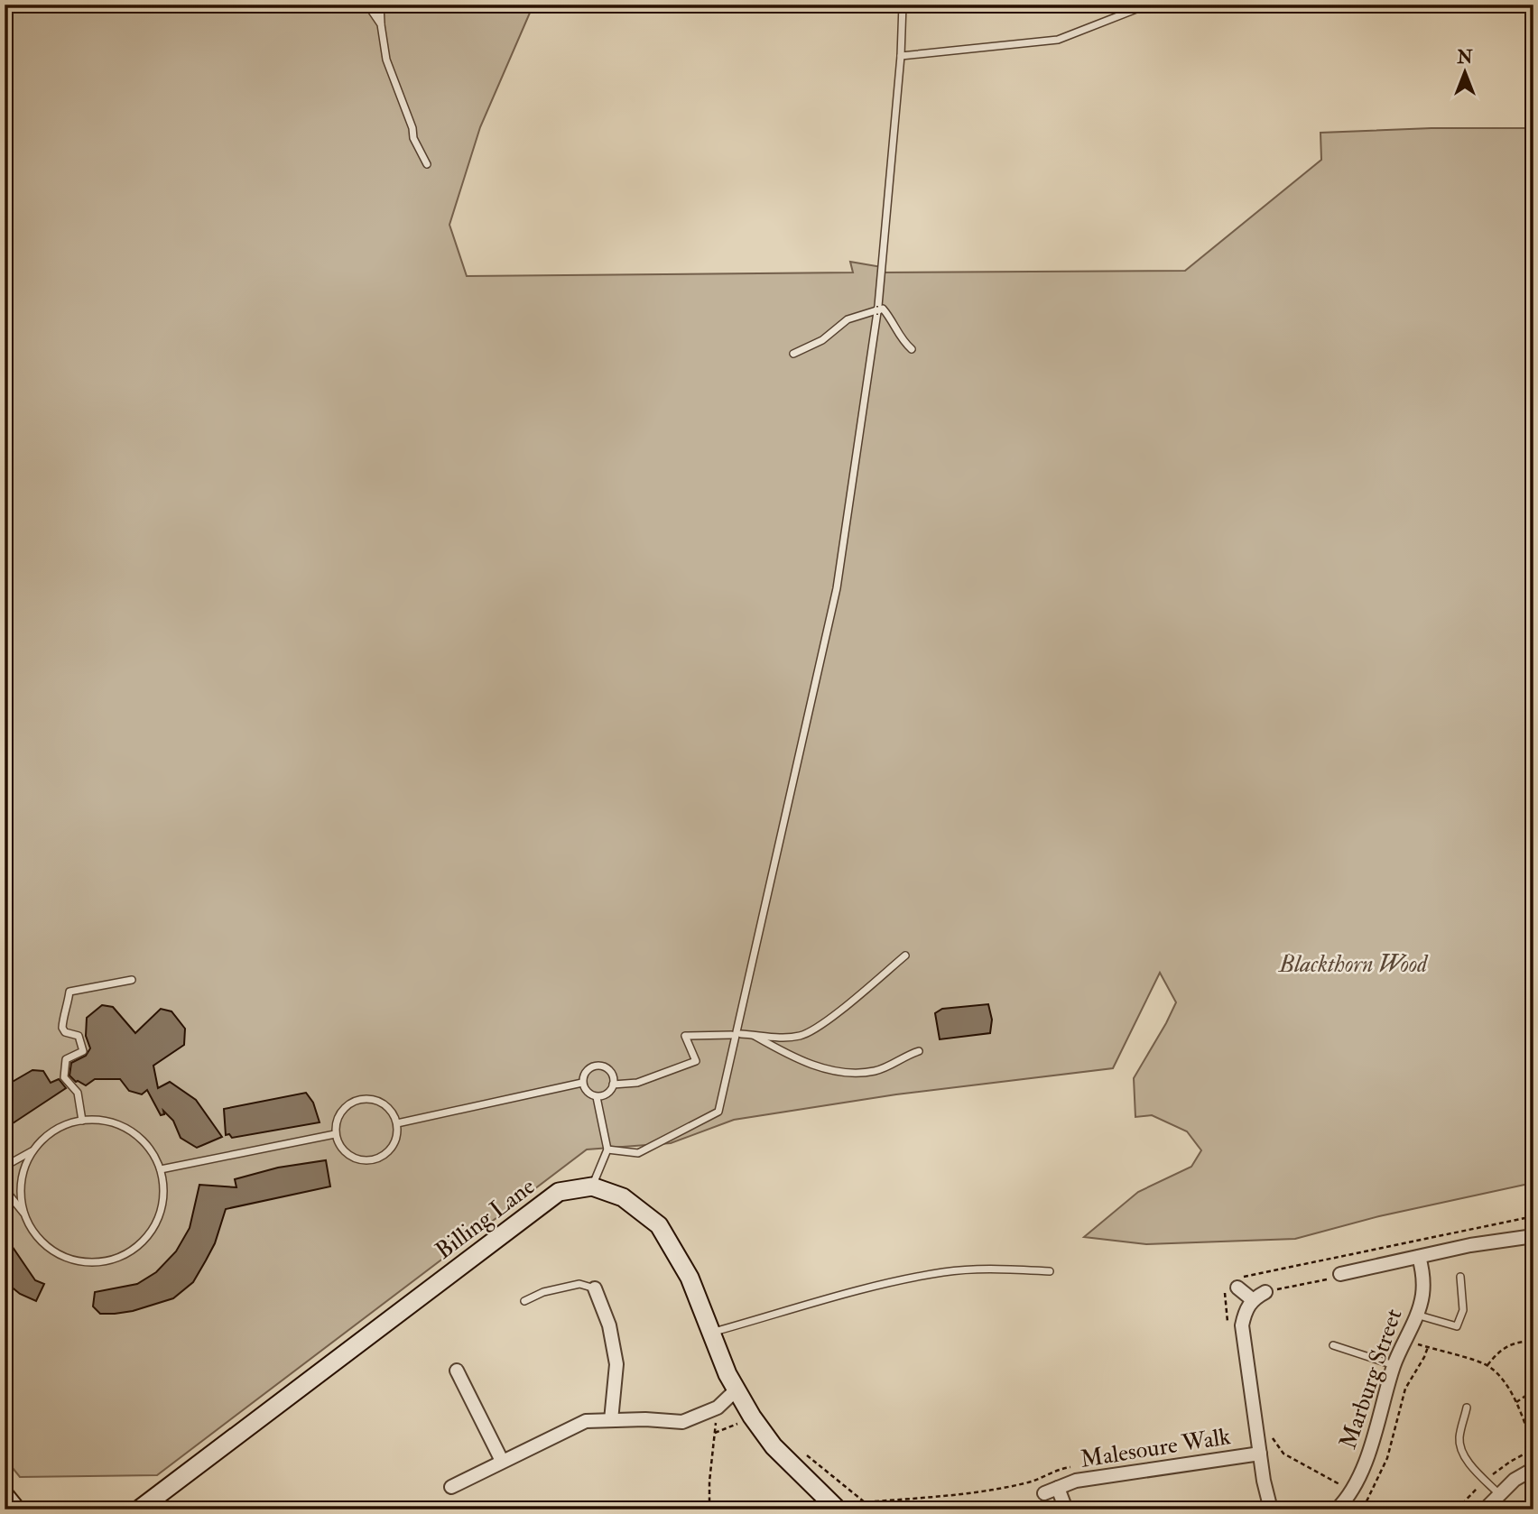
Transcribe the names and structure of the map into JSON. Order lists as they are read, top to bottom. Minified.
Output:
{"streets":{"street":["Billing Lane","Marburg Street","Malesoure Walk"]},"parks":["Blackthorn Wood"],"north":"top"}
